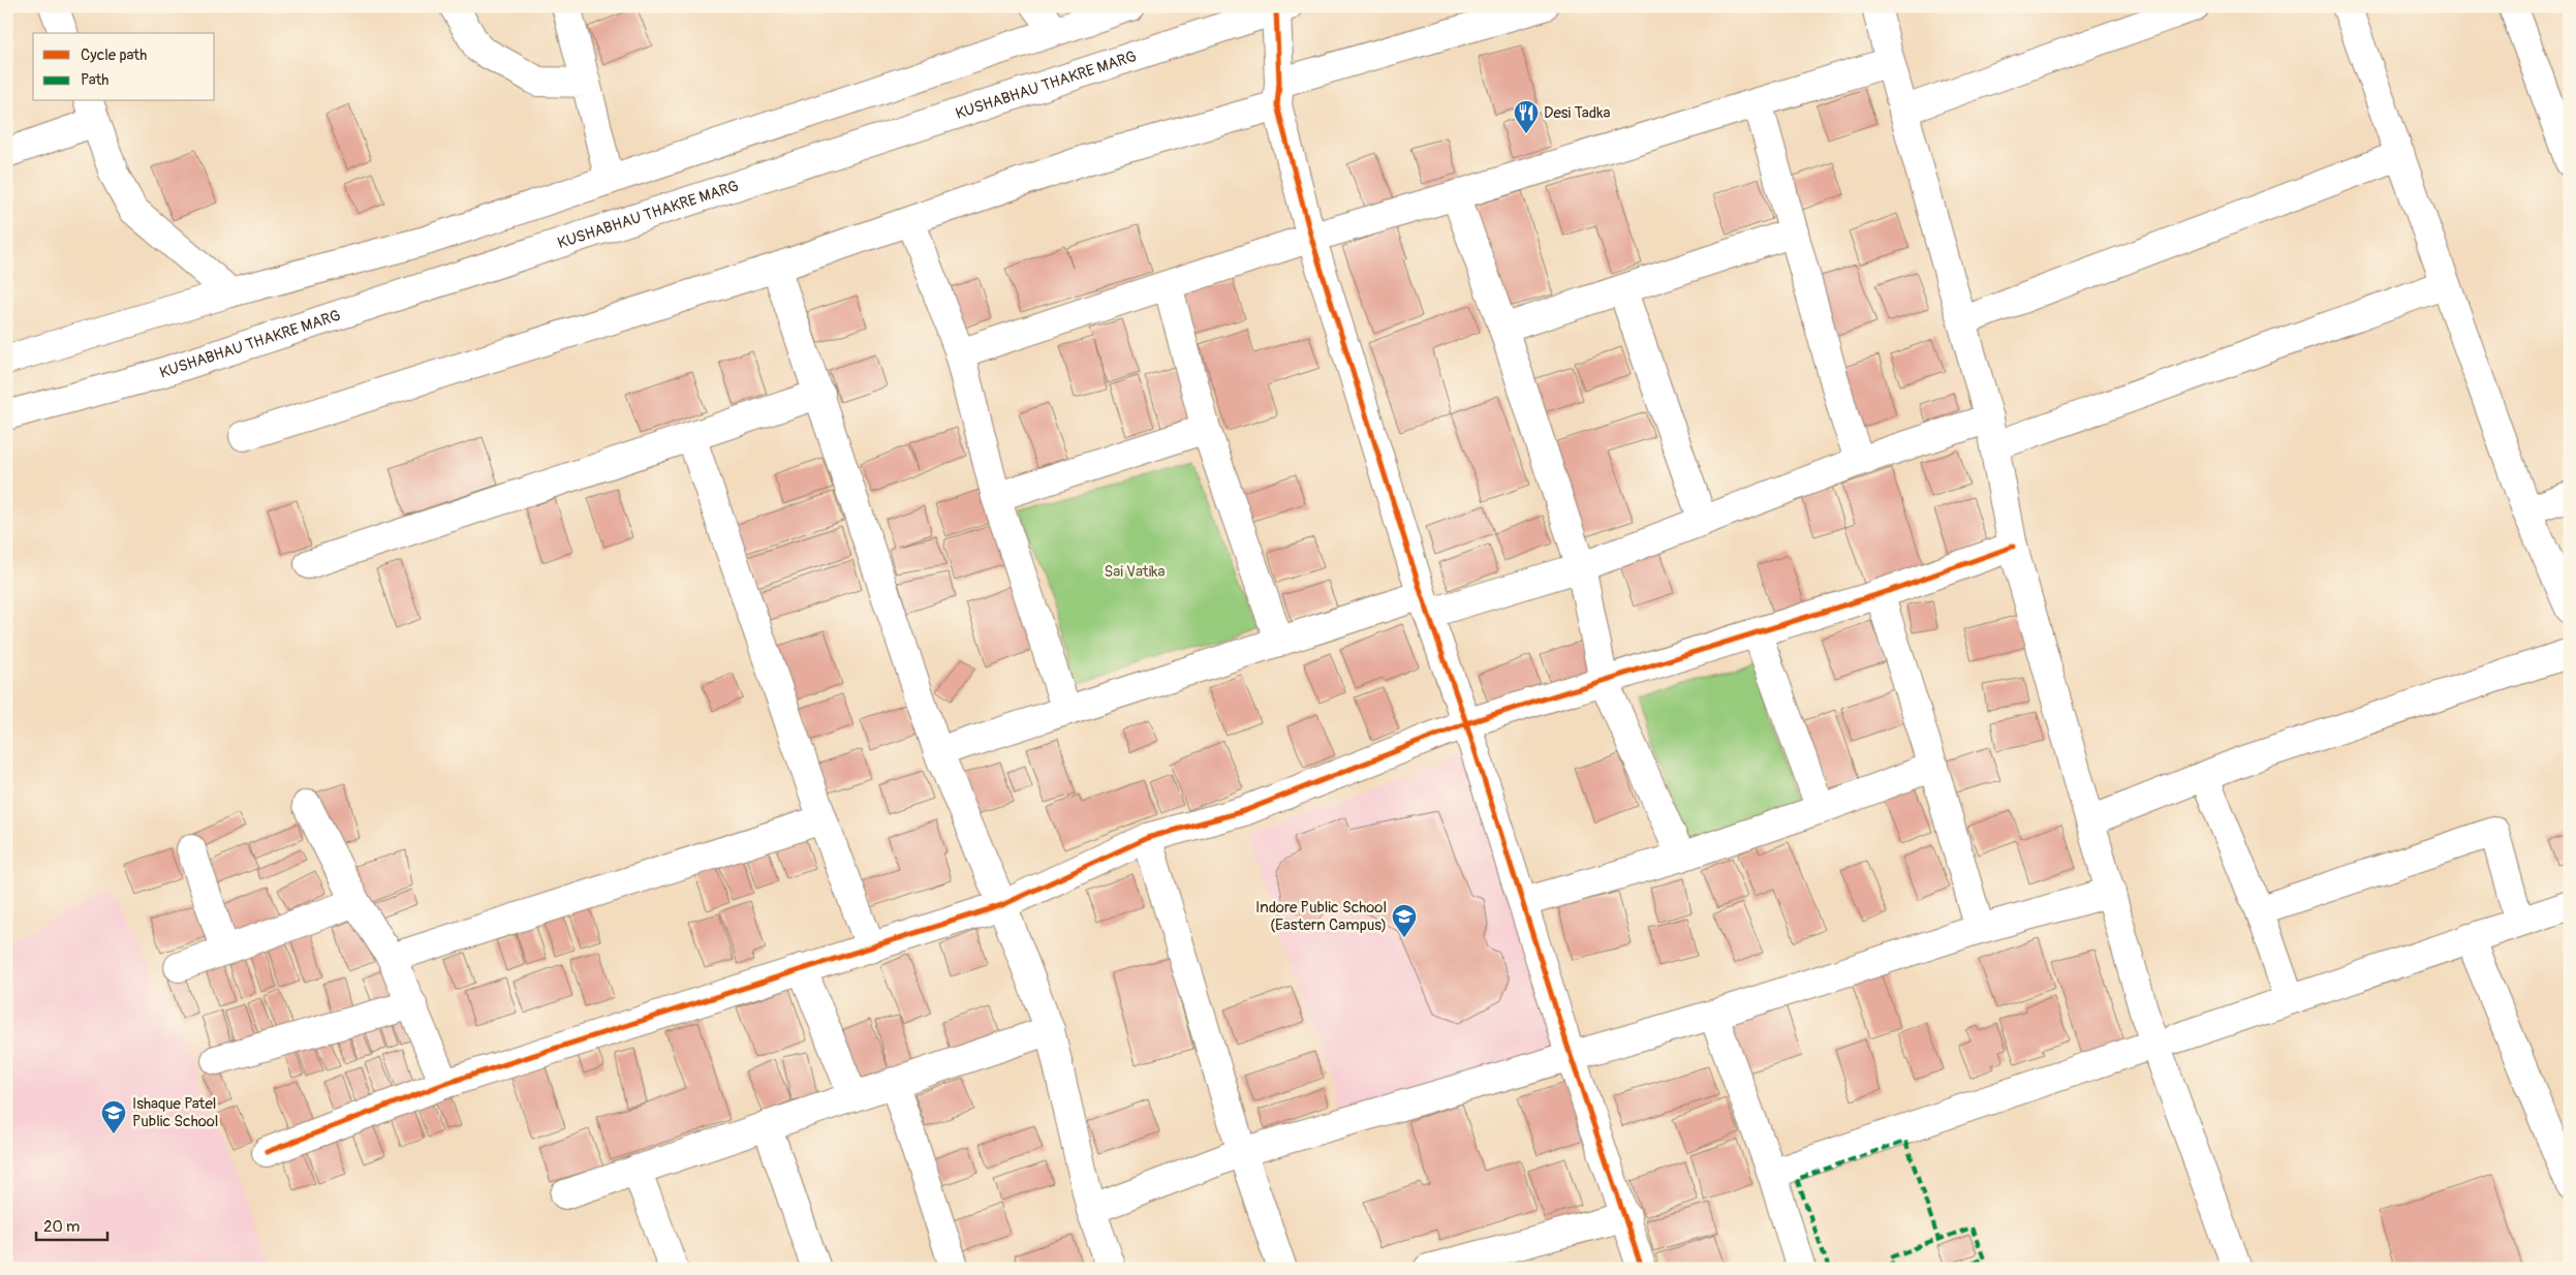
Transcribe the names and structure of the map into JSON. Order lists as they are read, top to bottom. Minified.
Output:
{"streets":{"street":["KUSHABHAU THAKRE MARG"]},"parks":["Sai Vatika"],"places":{"restaurant":["Desi Tadka"],"school or university":["Indore Public School (Eastern Campus)","Ishaque Patel Public School"]},"legend":["Cycle path","Path"],"scale_bar":"20 m"}
